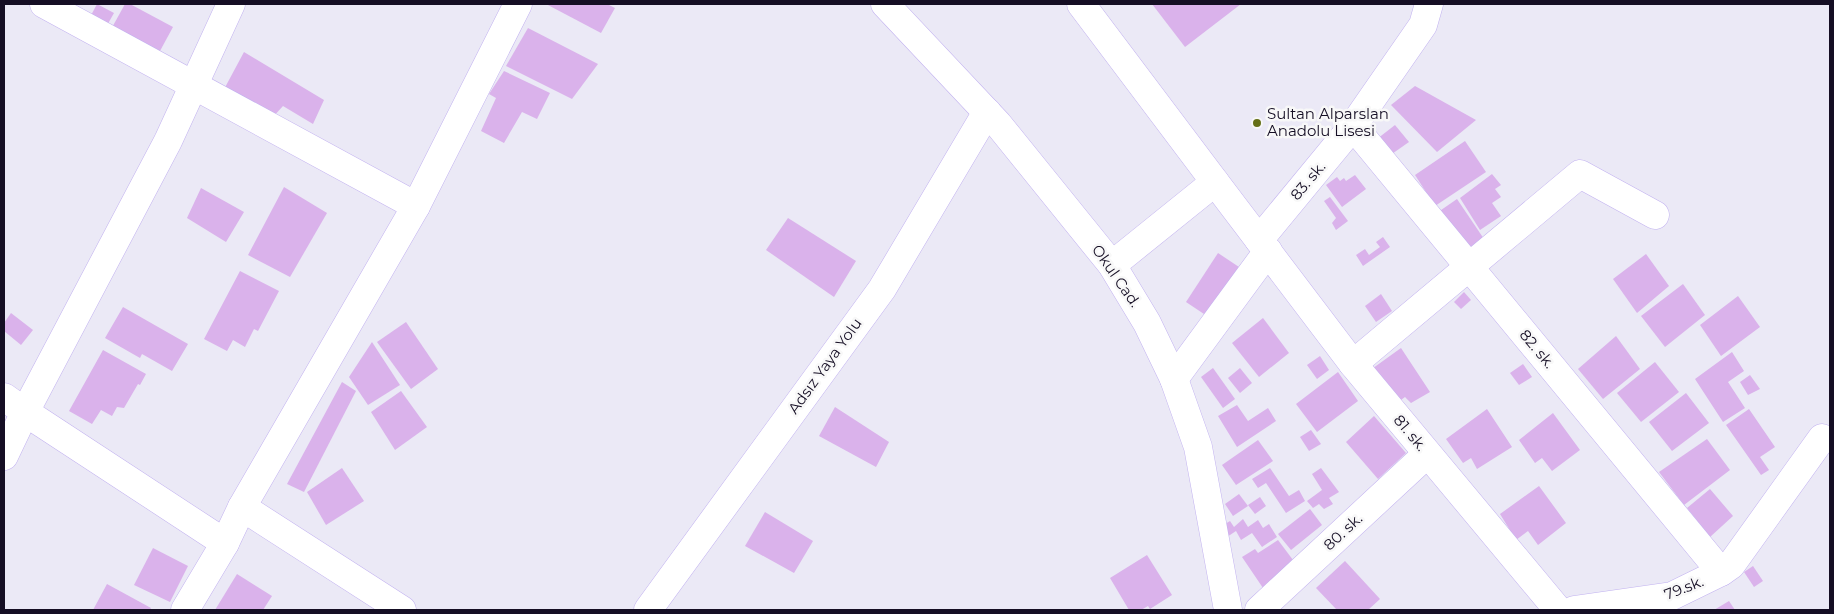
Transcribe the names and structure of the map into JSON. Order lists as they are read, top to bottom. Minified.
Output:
{"streets":{"street":["83. sk.","Okul Cad.","82. sk.","Adsız Yaya Yolu","81. sk.","80. sk.","79.sk."]},"crossings":[["83. sk.","Okul Cad."],["83. sk.","82. sk."],["83. sk.","81. sk."],["Okul Cad.","Adsız Yaya Yolu"],["82. sk.","79.sk."],["81. sk.","80. sk."]],"places":["Sultan Alparslan Anadolu Lisesi"]}
